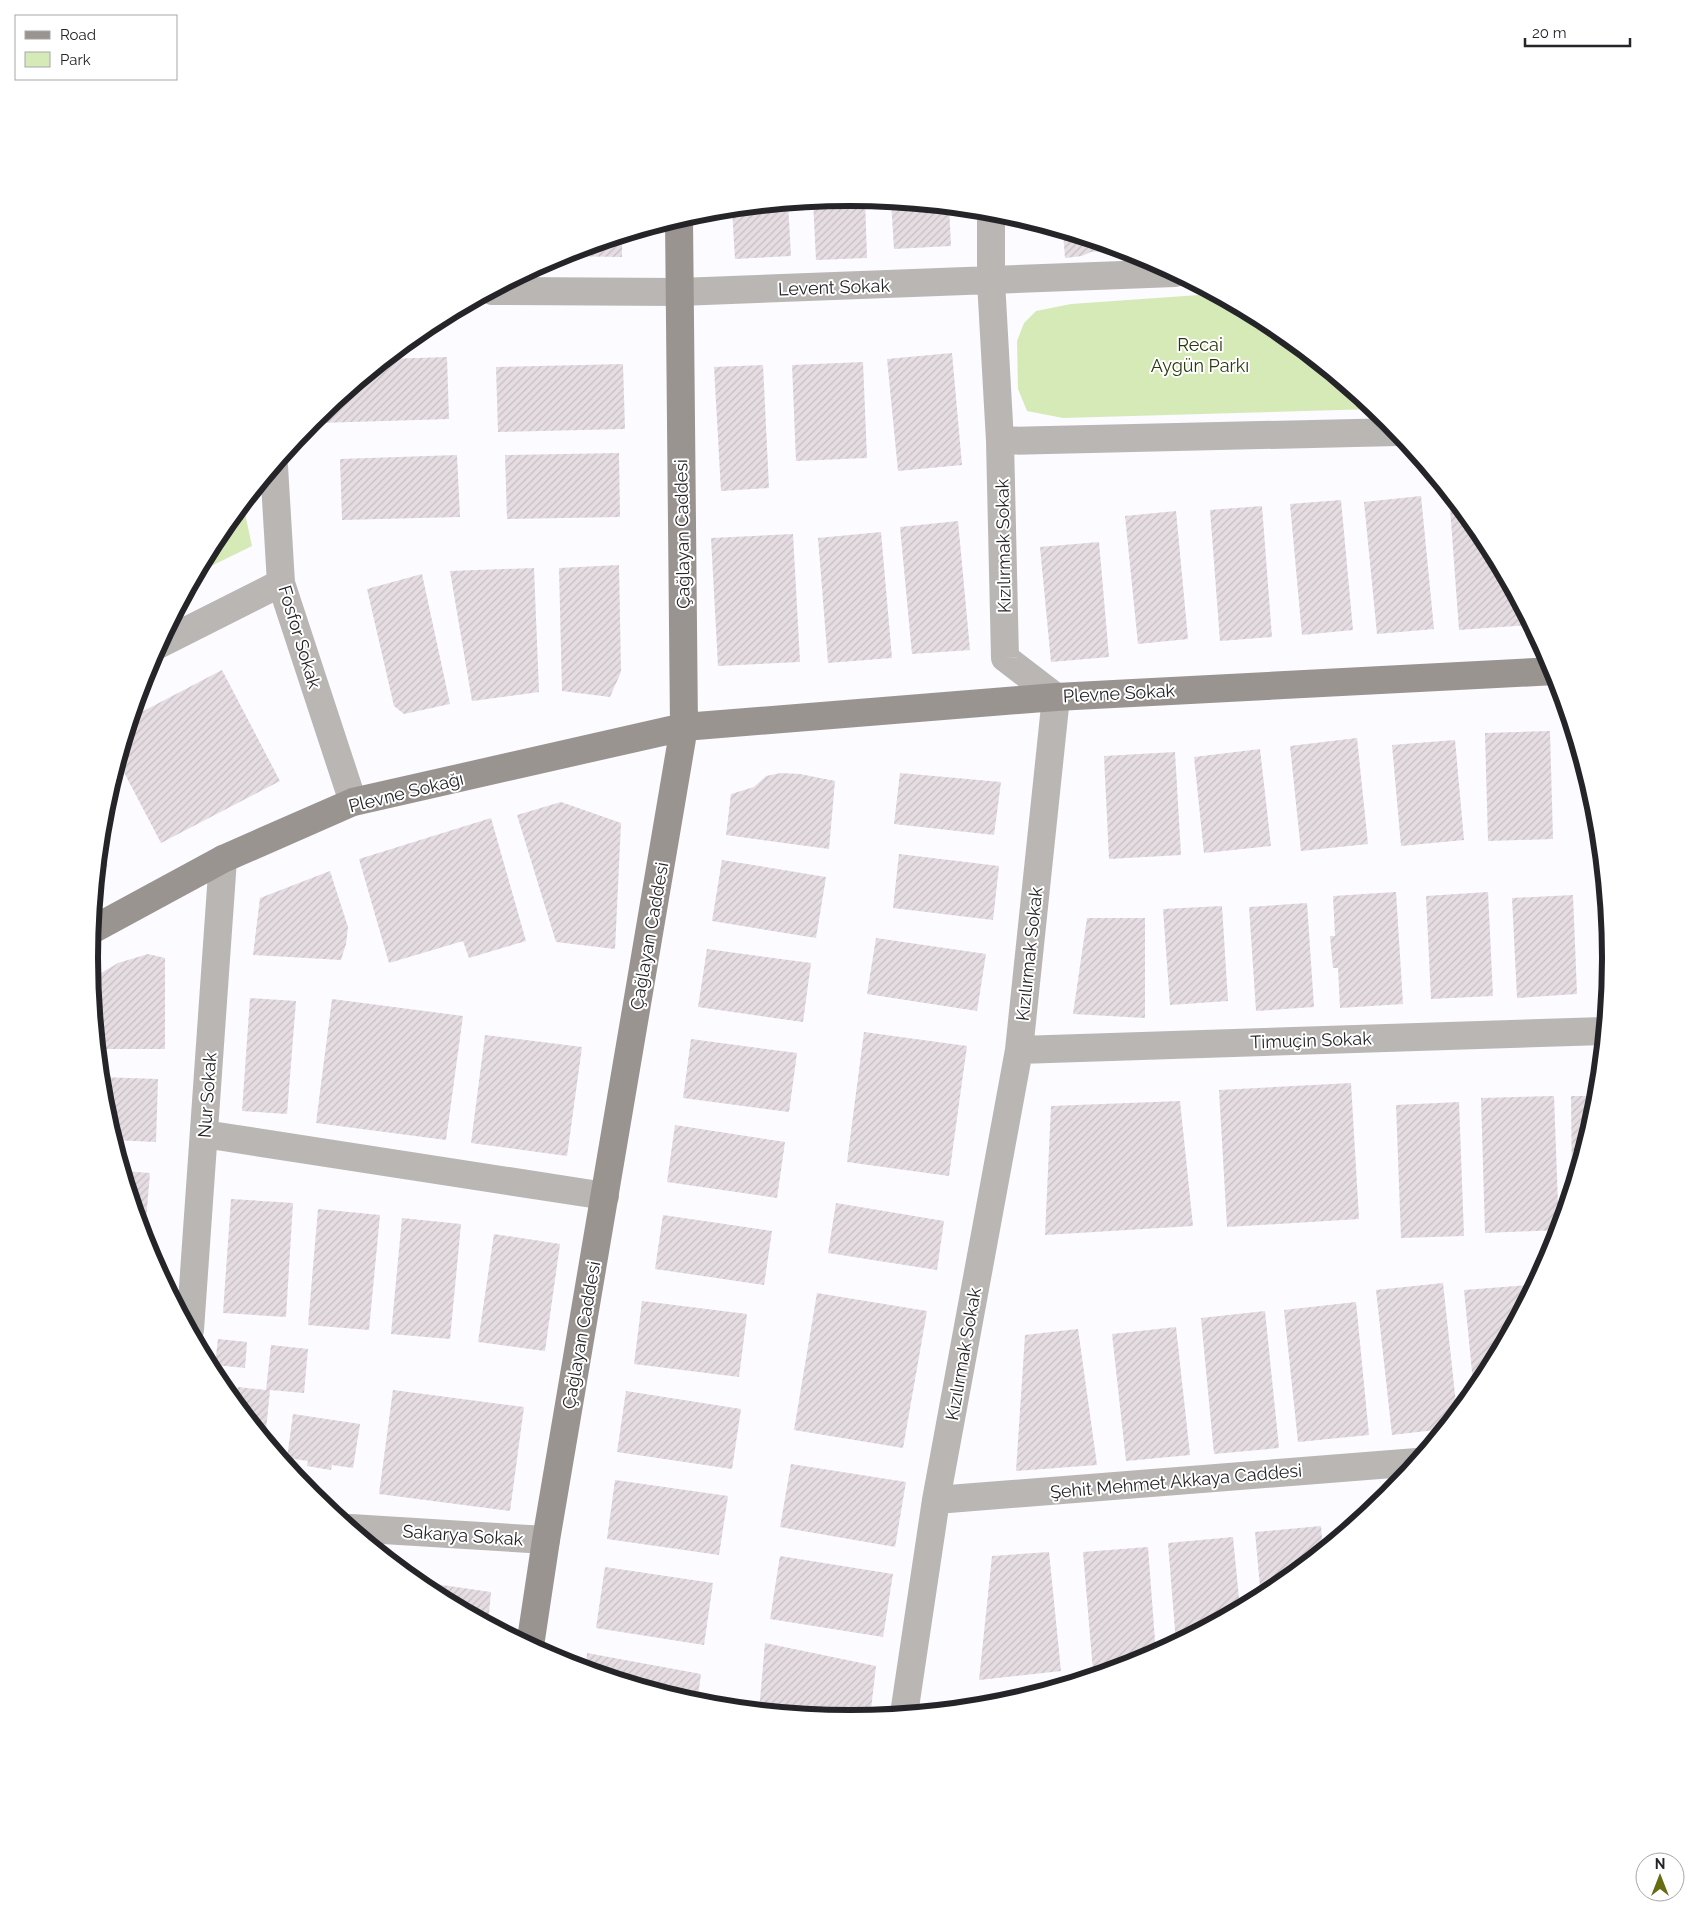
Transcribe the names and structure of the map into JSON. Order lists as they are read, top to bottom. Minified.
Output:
{"streets":{"street":["Levent Sokak","Çağlayan Caddesi","Kızılırmak Sokak","Fosfor Sokak","Plevne Sokak","Plevne Sokağı","Timuçin Sokak","Nur Sokak","Şehit Mehmet Akkaya Caddesi","Sakarya Sokak"]},"crossings":[["Levent Sokak","Çağlayan Caddesi"],["Levent Sokak","Kızılırmak Sokak"],["Çağlayan Caddesi","Plevne Sokak"],["Çağlayan Caddesi","Plevne Sokağı"],["Çağlayan Caddesi","Sakarya Sokak"],["Kızılırmak Sokak","Plevne Sokak"],["Kızılırmak Sokak","Timuçin Sokak"],["Kızılırmak Sokak","Şehit Mehmet Akkaya Caddesi"],["Fosfor Sokak","Plevne Sokağı"],["Plevne Sokak","Plevne Sokağı"],["Plevne Sokağı","Nur Sokak"]],"parks":["Recai Aygün Parkı"],"legend":["Road","Park"],"scale_bar":"20 m","north":"top"}
